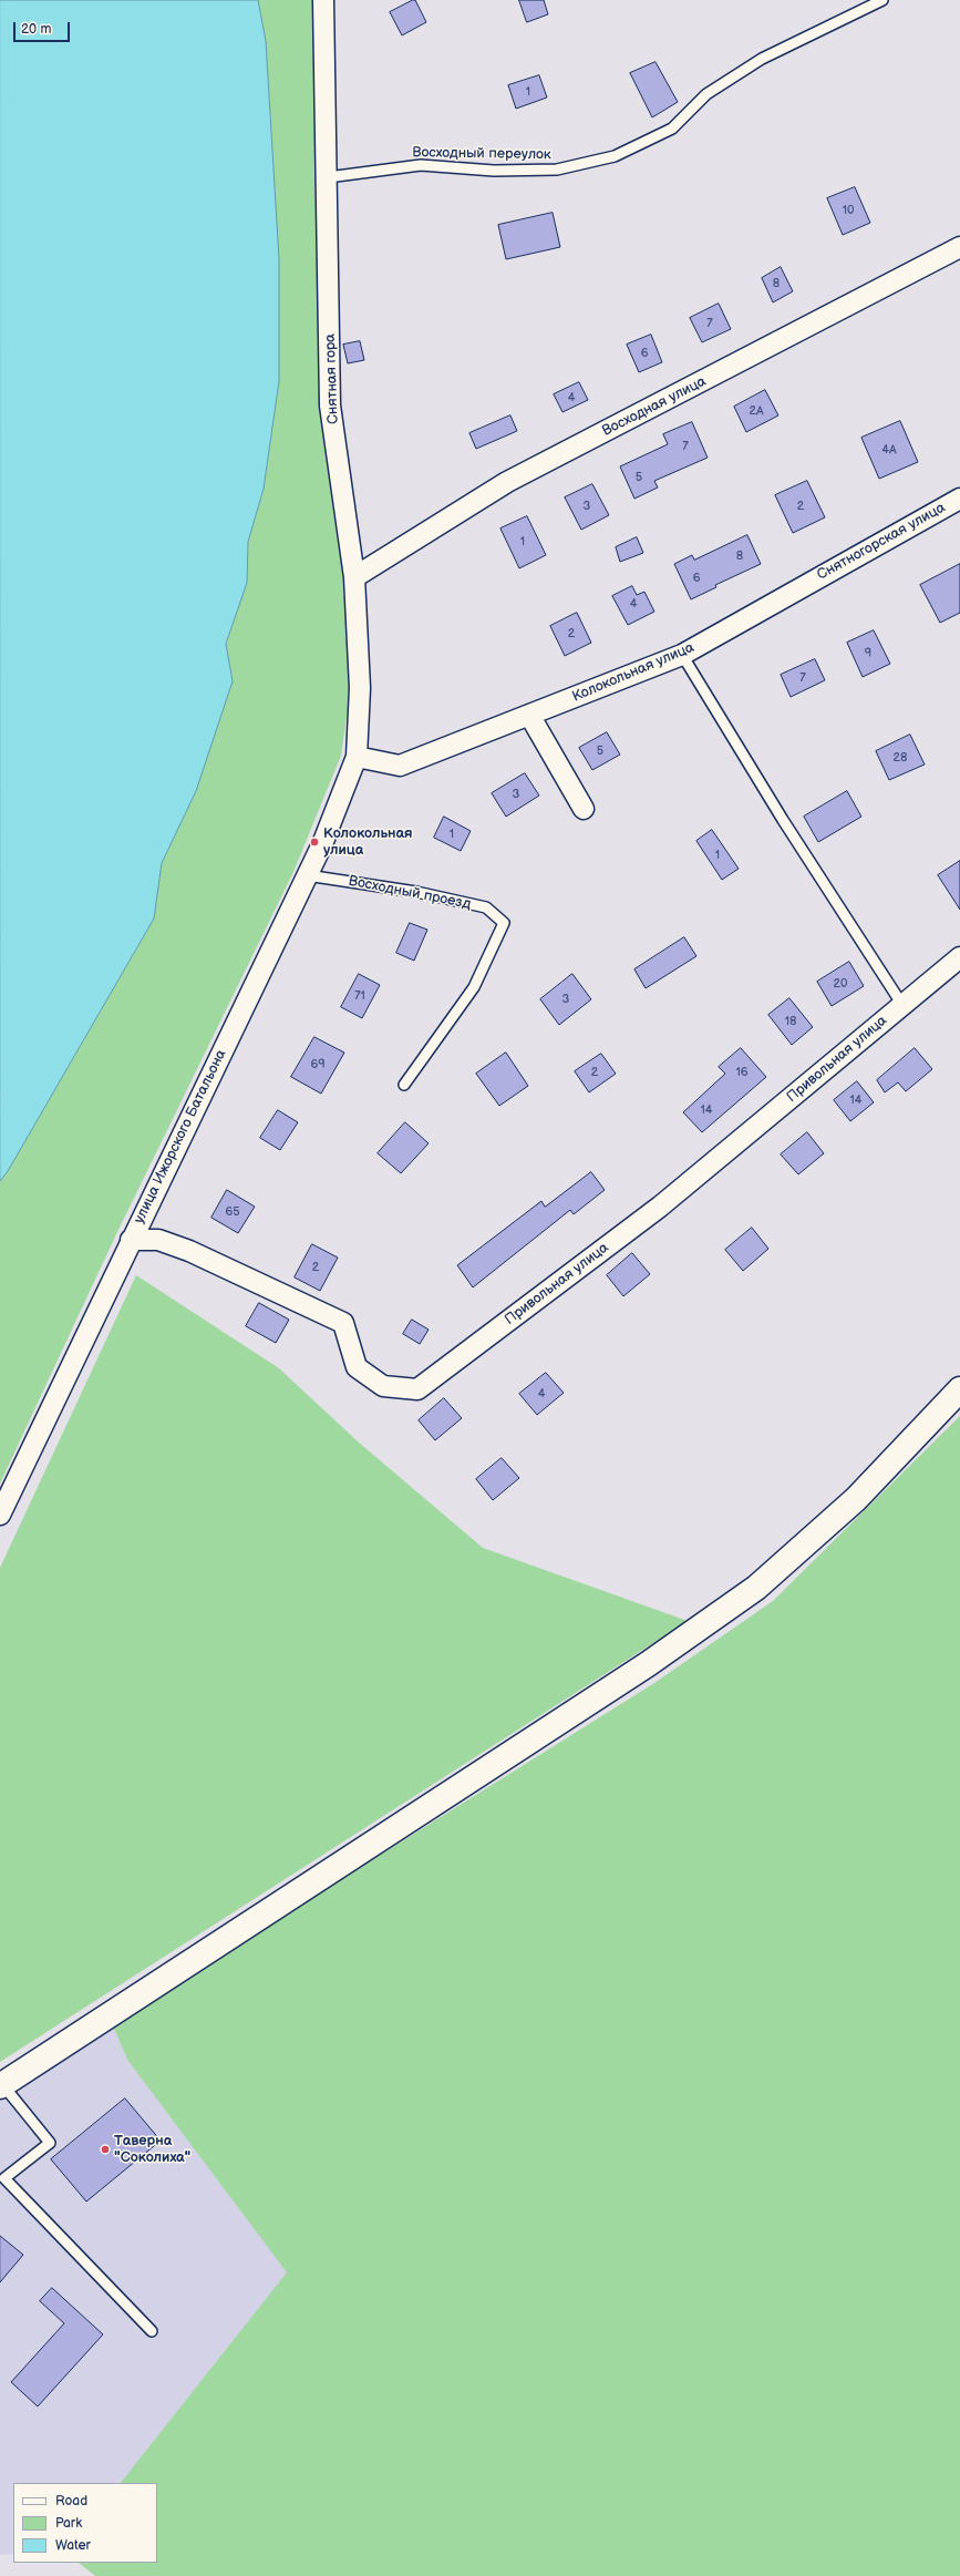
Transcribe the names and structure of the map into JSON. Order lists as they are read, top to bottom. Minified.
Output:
{"streets":{"street":["Снятная гора","Восходная улица","Снятногорская улица","Колокольная улица","Привольная улица","улица Ижорского Батальона"],"lane":["Восходный переулок","Восходный проезд"]},"crossings":[["Восходный переулок","Снятная гора"],["Снятная гора","Восходная улица"],["Снятная гора","Колокольная улица"],["Снятная гора","улица Ижорского Батальона"],["Снятногорская улица","Колокольная улица"],["Колокольная улица","улица Ижорского Батальона"],["Восходный проезд","улица Ижорского Батальона"],["Привольная улица","улица Ижорского Батальона"]],"places":["Колокольная улица","Таверна \"Соколиха\""],"house_numbers":["1","10","8","7","6","4","2А","7","4А","5","3","2","1","8","6","4","2","9","7","5","28","3","1","1","20","71","3","18","69","2","16","14","14","65","2","4"],"legend":["Road","Park","Water"],"scale_bar":"20 m"}
